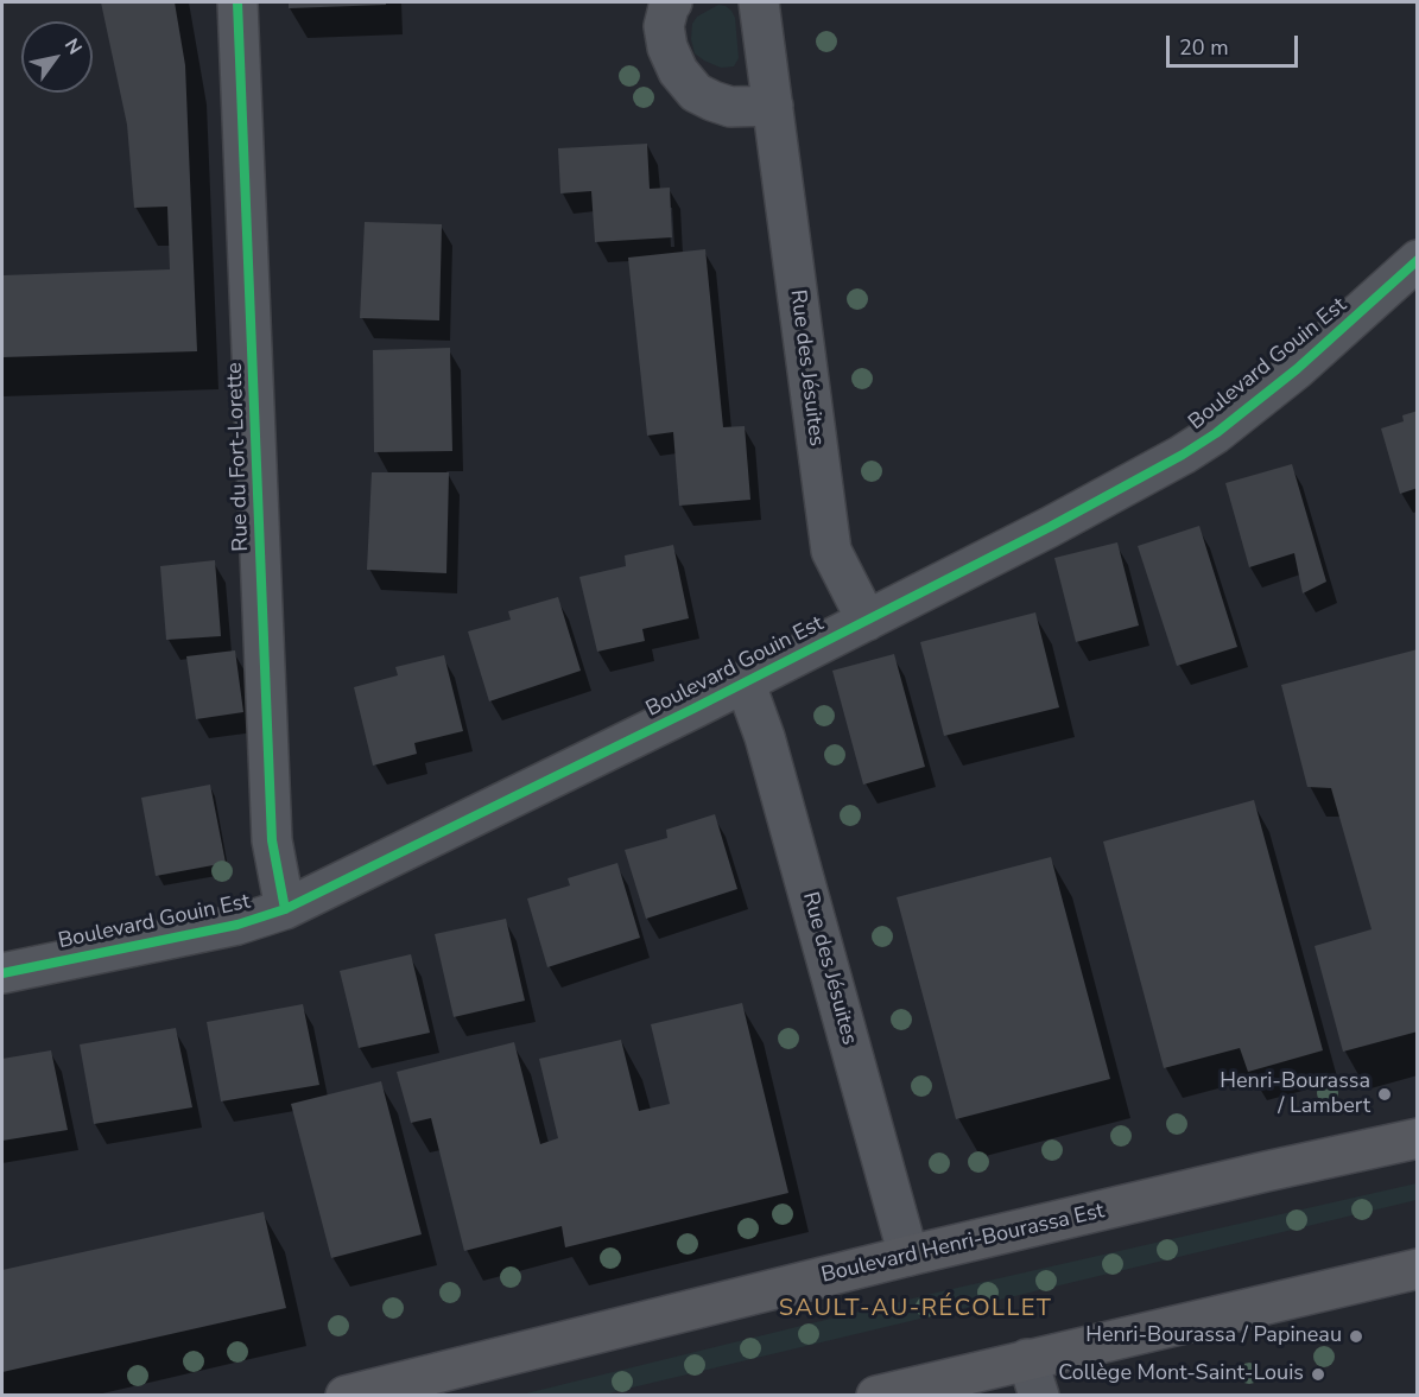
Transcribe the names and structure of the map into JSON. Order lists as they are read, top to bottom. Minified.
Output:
{"streets":{"main road":["Boulevard Henri-Bourassa Est"],"street":["Boulevard Gouin Est","Rue des Jésuites","Rue du Fort-Lorette"]},"crossings":[["Boulevard Gouin Est","Rue des Jésuites"],["Boulevard Gouin Est","Rue du Fort-Lorette"],["Rue des Jésuites","Boulevard Henri-Bourassa Est"]],"districts":["SAULT-AU-RÉCOLLET"],"places":["Henri-Bourassa / Lambert","Henri-Bourassa / Papineau","Collège Mont-Saint-Louis"],"scale_bar":"20 m","north":"top right"}
